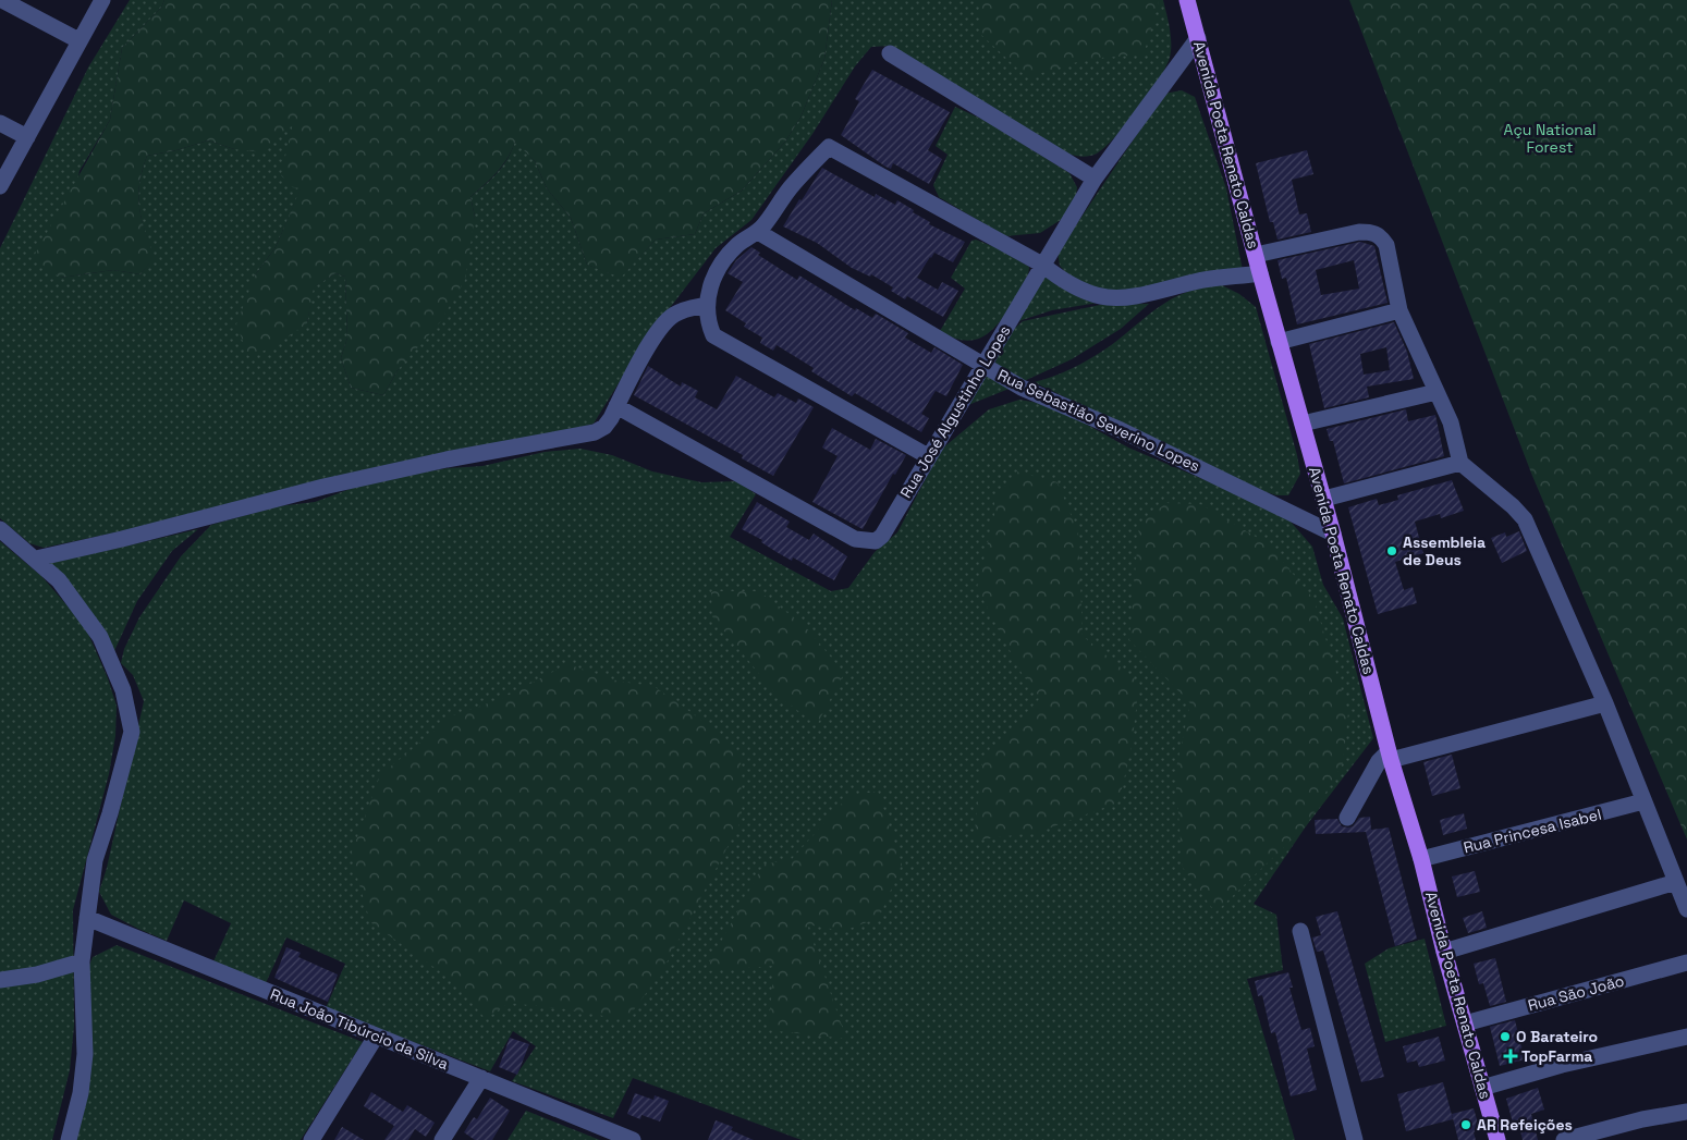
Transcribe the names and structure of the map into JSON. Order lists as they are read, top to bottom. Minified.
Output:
{"streets":{"main road":["Avenida Poeta Renato Caldas"],"street":["Rua José Algustinho Lopes","Rua Sebastião Severino Lopes","Rua Princesa Isabel","Rua São João","Rua João Tibúrcio da Silva"]},"crossings":[["Avenida Poeta Renato Caldas","Rua José Algustinho Lopes"],["Avenida Poeta Renato Caldas","Rua Sebastião Severino Lopes"],["Avenida Poeta Renato Caldas","Rua Princesa Isabel"],["Avenida Poeta Renato Caldas","Rua São João"],["Rua José Algustinho Lopes","Rua Sebastião Severino Lopes"]],"parks":["Açu National Forest"],"places":{"other":["Assembleia de Deus","O Barateiro","AR Refeições"],"health":["TopFarma"]}}
